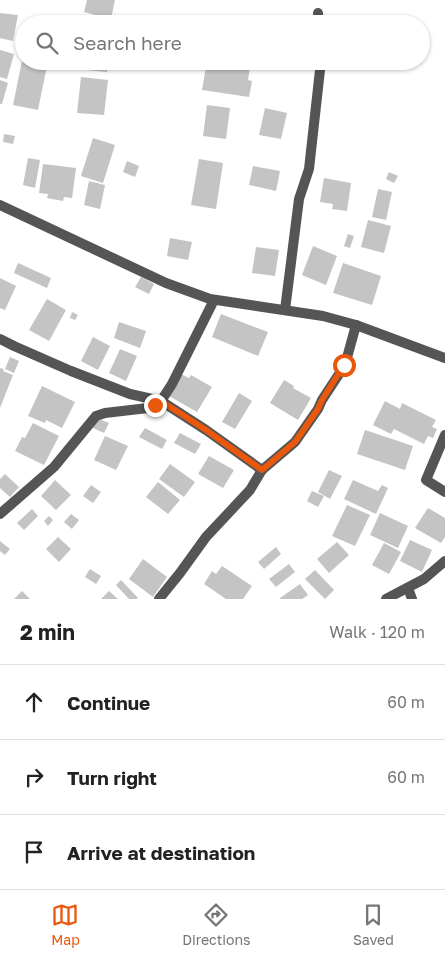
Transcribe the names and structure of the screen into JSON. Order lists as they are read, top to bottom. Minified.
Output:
{"page":{"search":"Search here","heading":["2 min","Walk · 120 m"],"list":[["Continue","60 m"],["Turn right","60 m"],"Arrive at destination"],"nav":["Map","Directions","Saved"]}}
